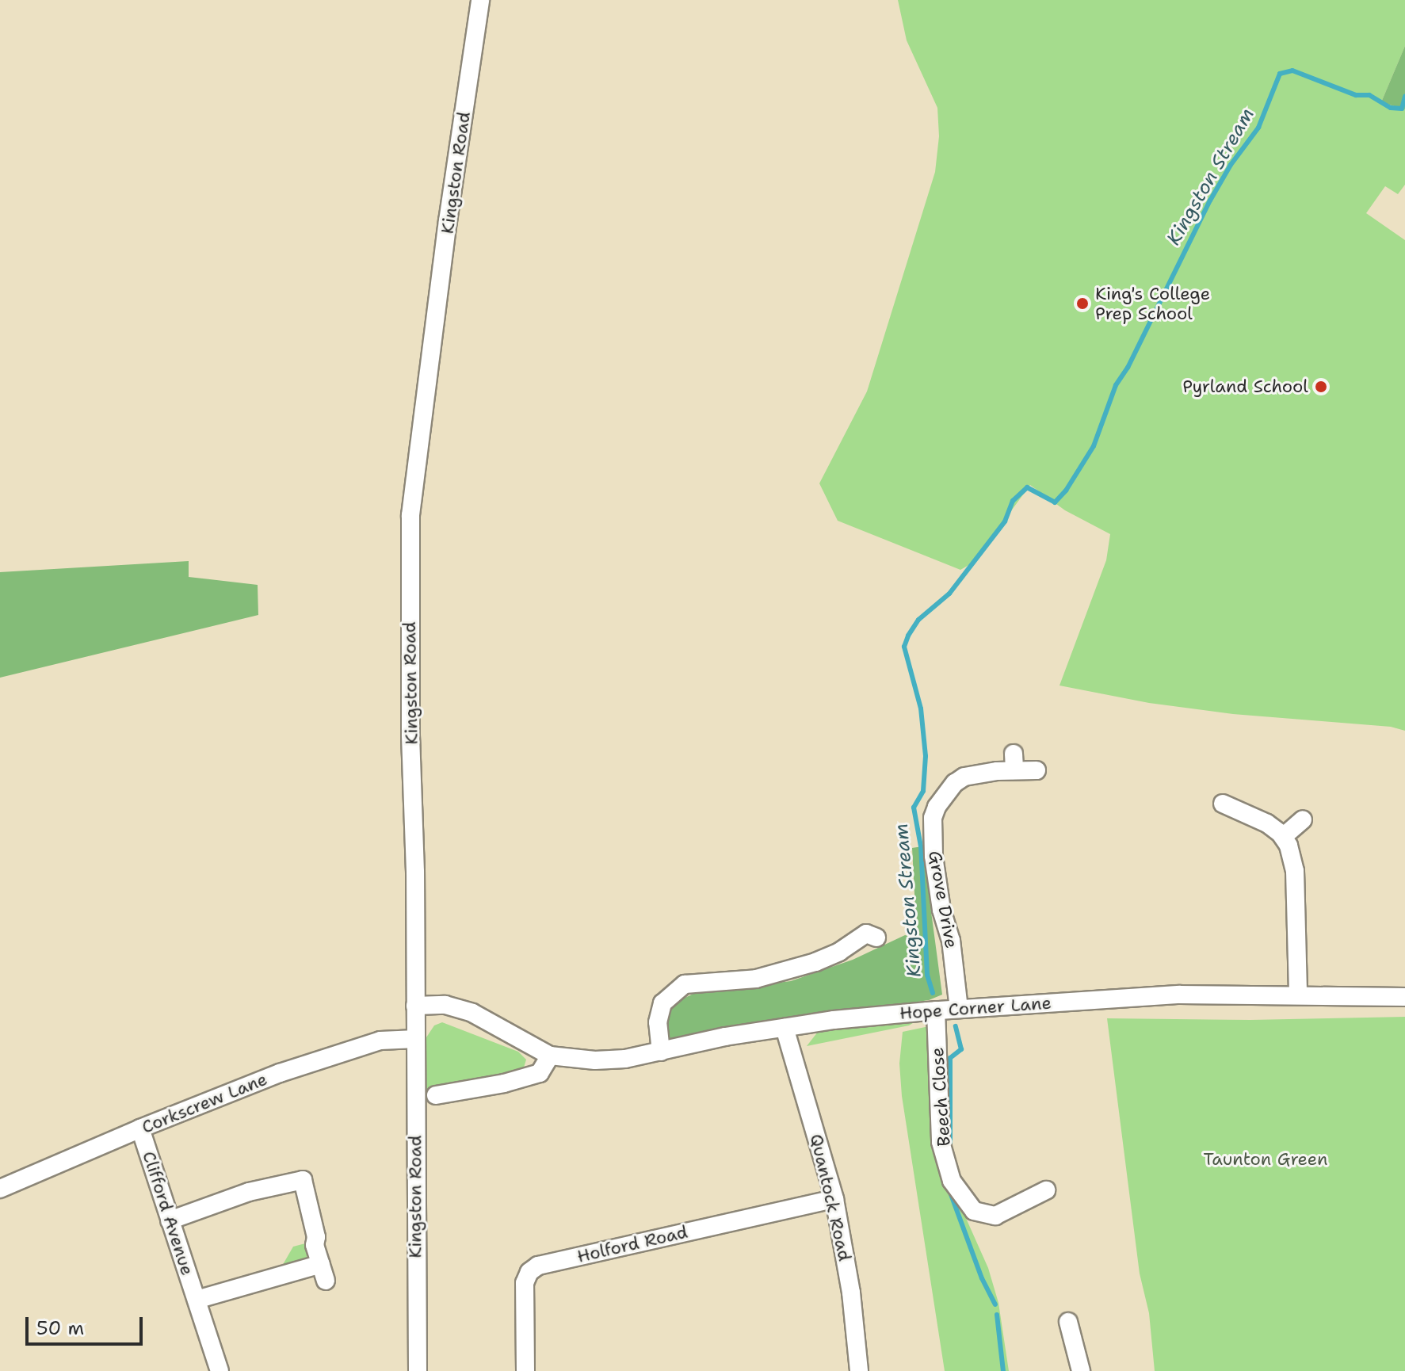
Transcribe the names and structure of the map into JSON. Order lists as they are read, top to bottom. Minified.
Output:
{"streets":{"street":["Kingston Road","Grove Drive","Hope Corner Lane","Beech Close","Corkscrew Lane","Quantock Road","Clifford Avenue","Holford Road"]},"crossings":[["Kingston Road","Hope Corner Lane"],["Kingston Road","Corkscrew Lane"],["Grove Drive","Hope Corner Lane"],["Hope Corner Lane","Beech Close"],["Hope Corner Lane","Quantock Road"],["Corkscrew Lane","Clifford Avenue"],["Quantock Road","Holford Road"]],"water":["Kingston Stream"],"parks":["Taunton Green"],"places":["King's College Prep School","Pyrland School"],"scale_bar":"50 m"}
